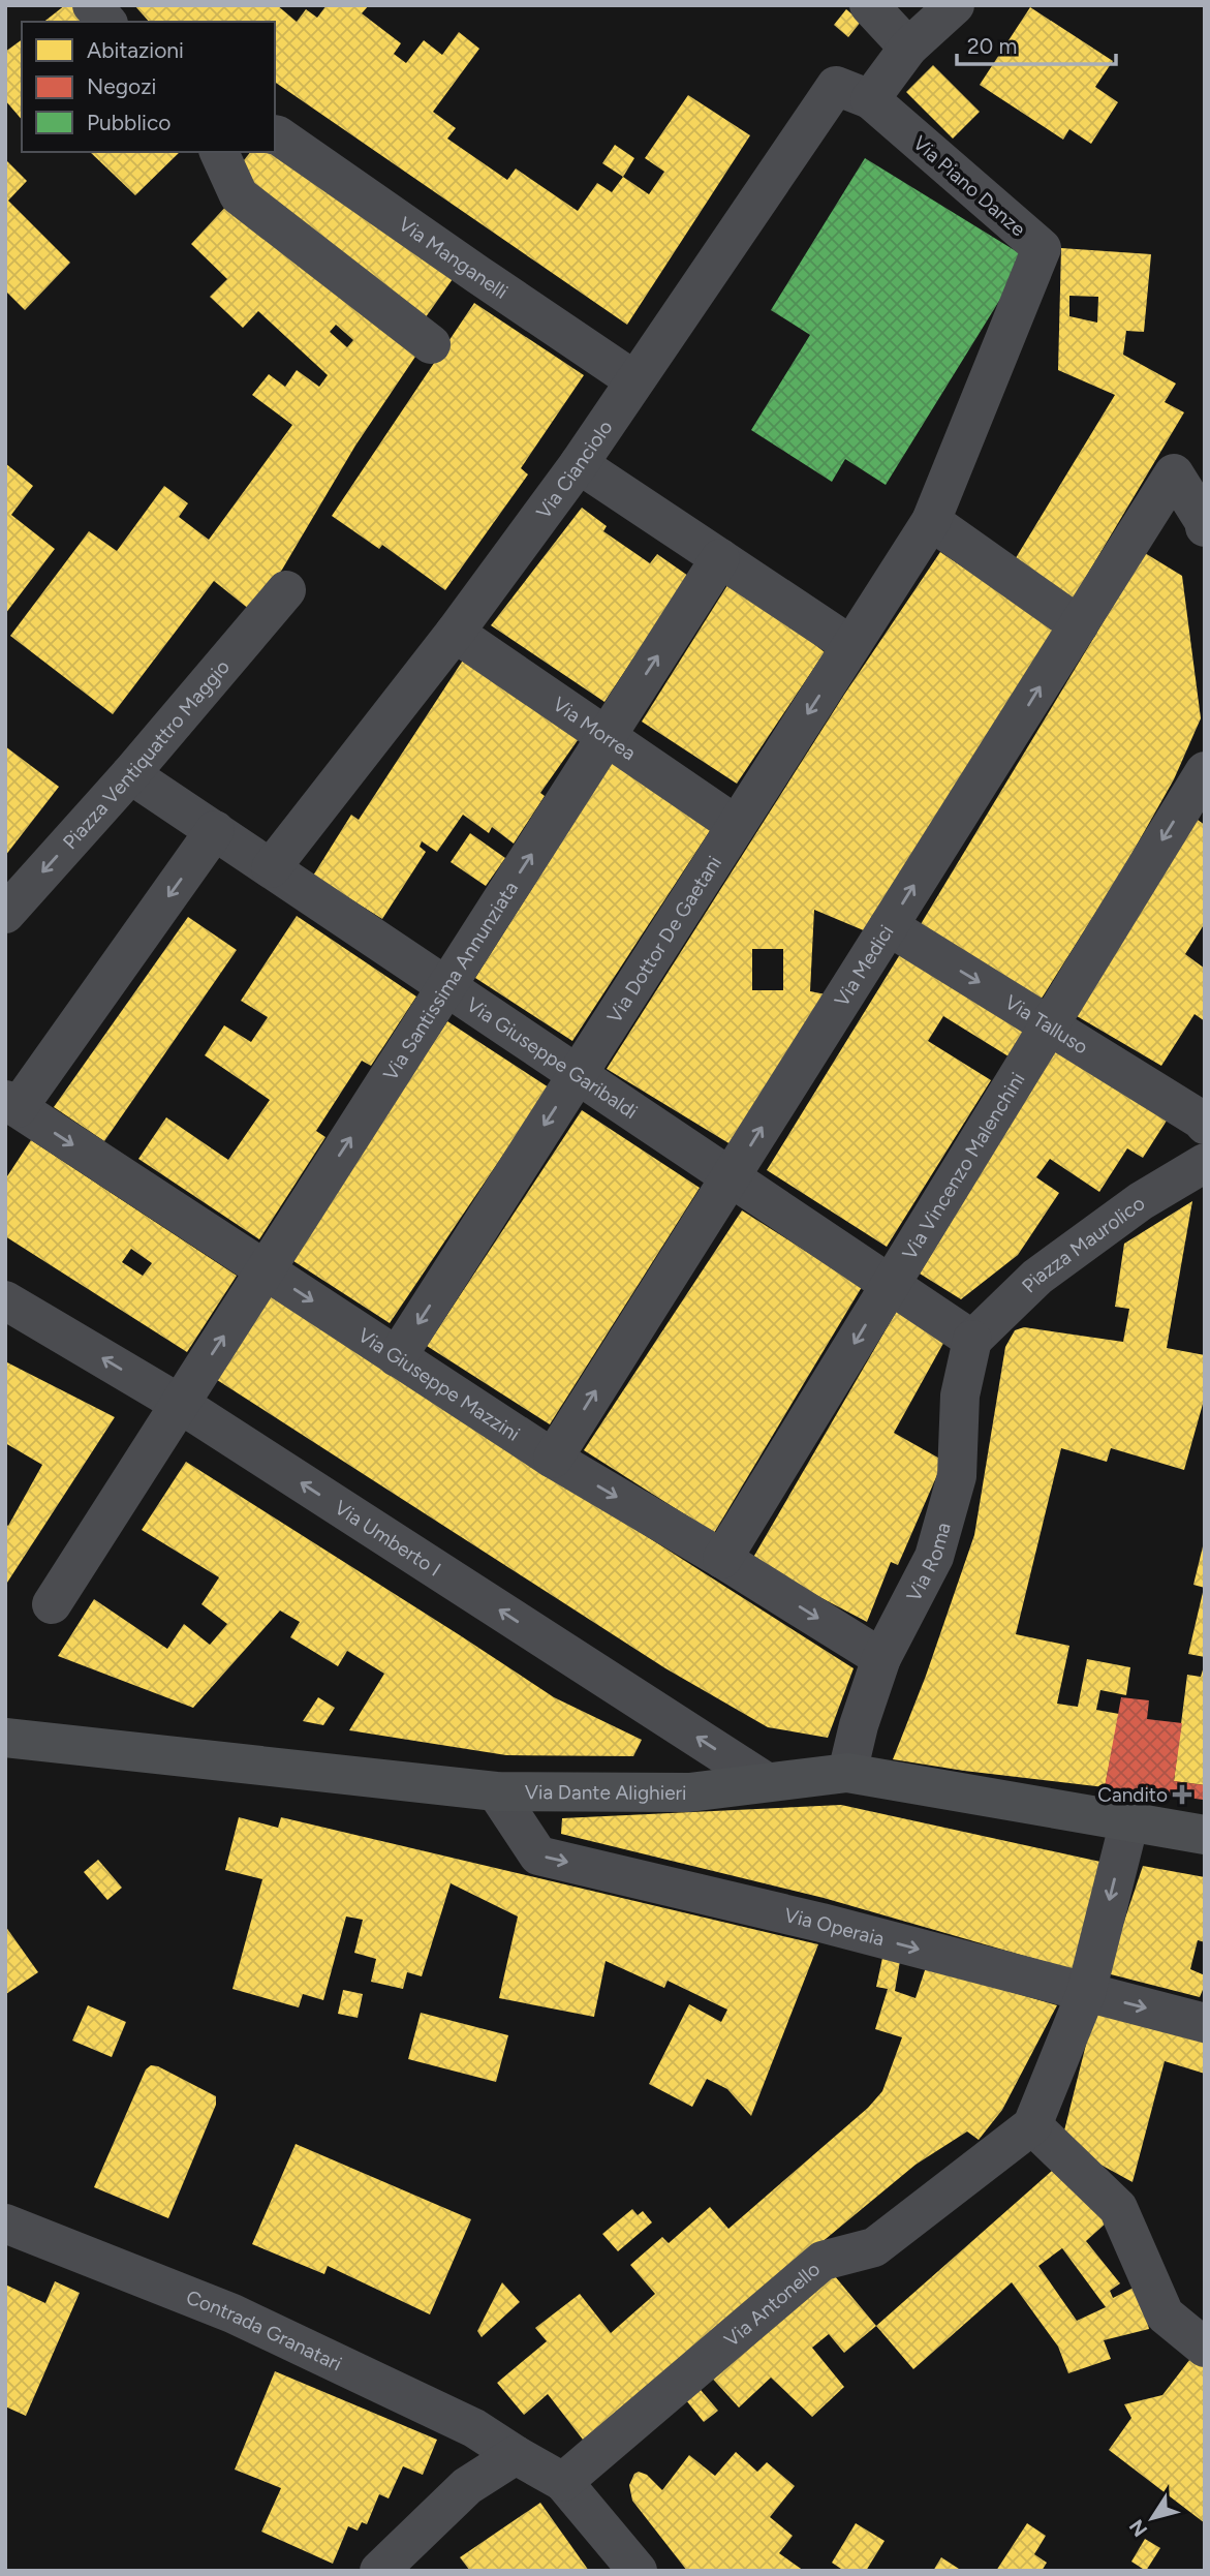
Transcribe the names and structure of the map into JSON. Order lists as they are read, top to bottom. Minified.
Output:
{"streets":{"main road":["Via Dante Alighieri"],"street":["Via Piano Danze","Via Manganelli","Via Cianciolo","Via Morrea","Piazza Ventiquattro Maggio","Via Dottor De Gaetani","Via Medici","Via Santissima Annunziata","Via Talluso","Via Giuseppe Garibaldi","Via Vincenzo Malenchini","Piazza Maurolico","Via Giuseppe Mazzini","Via Umberto I","Via Roma","Via Operaia","Via Antonello","Contrada Granatari"]},"crossings":[["Via Piano Danze","Via Cianciolo"],["Via Piano Danze","Via Dottor De Gaetani"],["Via Manganelli","Via Cianciolo"],["Via Cianciolo","Via Morrea"],["Via Cianciolo","Via Giuseppe Garibaldi"],["Via Morrea","Via Dottor De Gaetani"],["Via Morrea","Via Santissima Annunziata"],["Piazza Ventiquattro Maggio","Via Giuseppe Garibaldi"],["Via Dottor De Gaetani","Via Giuseppe Garibaldi"],["Via Dottor De Gaetani","Via Giuseppe Mazzini"],["Via Medici","Via Talluso"],["Via Medici","Via Giuseppe Garibaldi"],["Via Medici","Via Giuseppe Mazzini"],["Via Santissima Annunziata","Via Giuseppe Garibaldi"],["Via Santissima Annunziata","Via Giuseppe Mazzini"],["Via Santissima Annunziata","Via Umberto I"],["Via Talluso","Via Vincenzo Malenchini"],["Via Giuseppe Garibaldi","Via Vincenzo Malenchini"],["Via Giuseppe Garibaldi","Piazza Maurolico"],["Via Giuseppe Garibaldi","Via Roma"],["Via Vincenzo Malenchini","Via Giuseppe Mazzini"],["Piazza Maurolico","Via Roma"],["Via Giuseppe Mazzini","Via Roma"],["Via Umberto I","Via Dante Alighieri"],["Via Roma","Via Dante Alighieri"],["Via Dante Alighieri","Via Operaia"]],"one_way":["Via Dottor De Gaetani","Via Medici","Via Talluso","Via Vincenzo Malenchini","Via Giuseppe Mazzini","Via Umberto I","Via Operaia"],"places":{"health":["Candito"]},"legend":["Abitazioni","Negozi","Pubblico"],"scale_bar":"20 m","north":"bottom left"}
